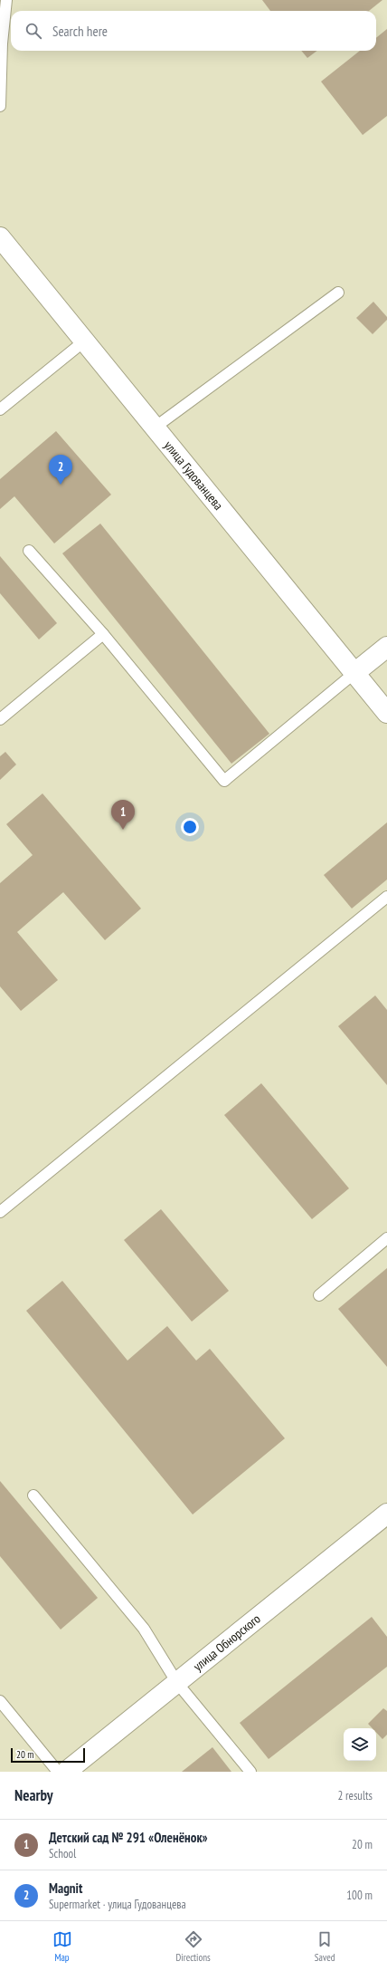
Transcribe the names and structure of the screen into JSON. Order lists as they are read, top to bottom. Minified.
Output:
{"streets":{"street":["улица Гудованцева","улица Обнорского"]},"scale_bar":"20 m","page":{"search":"Search here","pins":["2","1"],"scale":"20 m","heading":["Nearby","2 results"],"list":[{"mark":"1","name":"Детский сад № 291 «Оленёнок»","note":"School","value":"20 m"},{"mark":"2","name":"Magnit","note":"Supermarket · улица Гудованцева","value":"100 m"}],"nav":["Map","Directions","Saved"]}}
